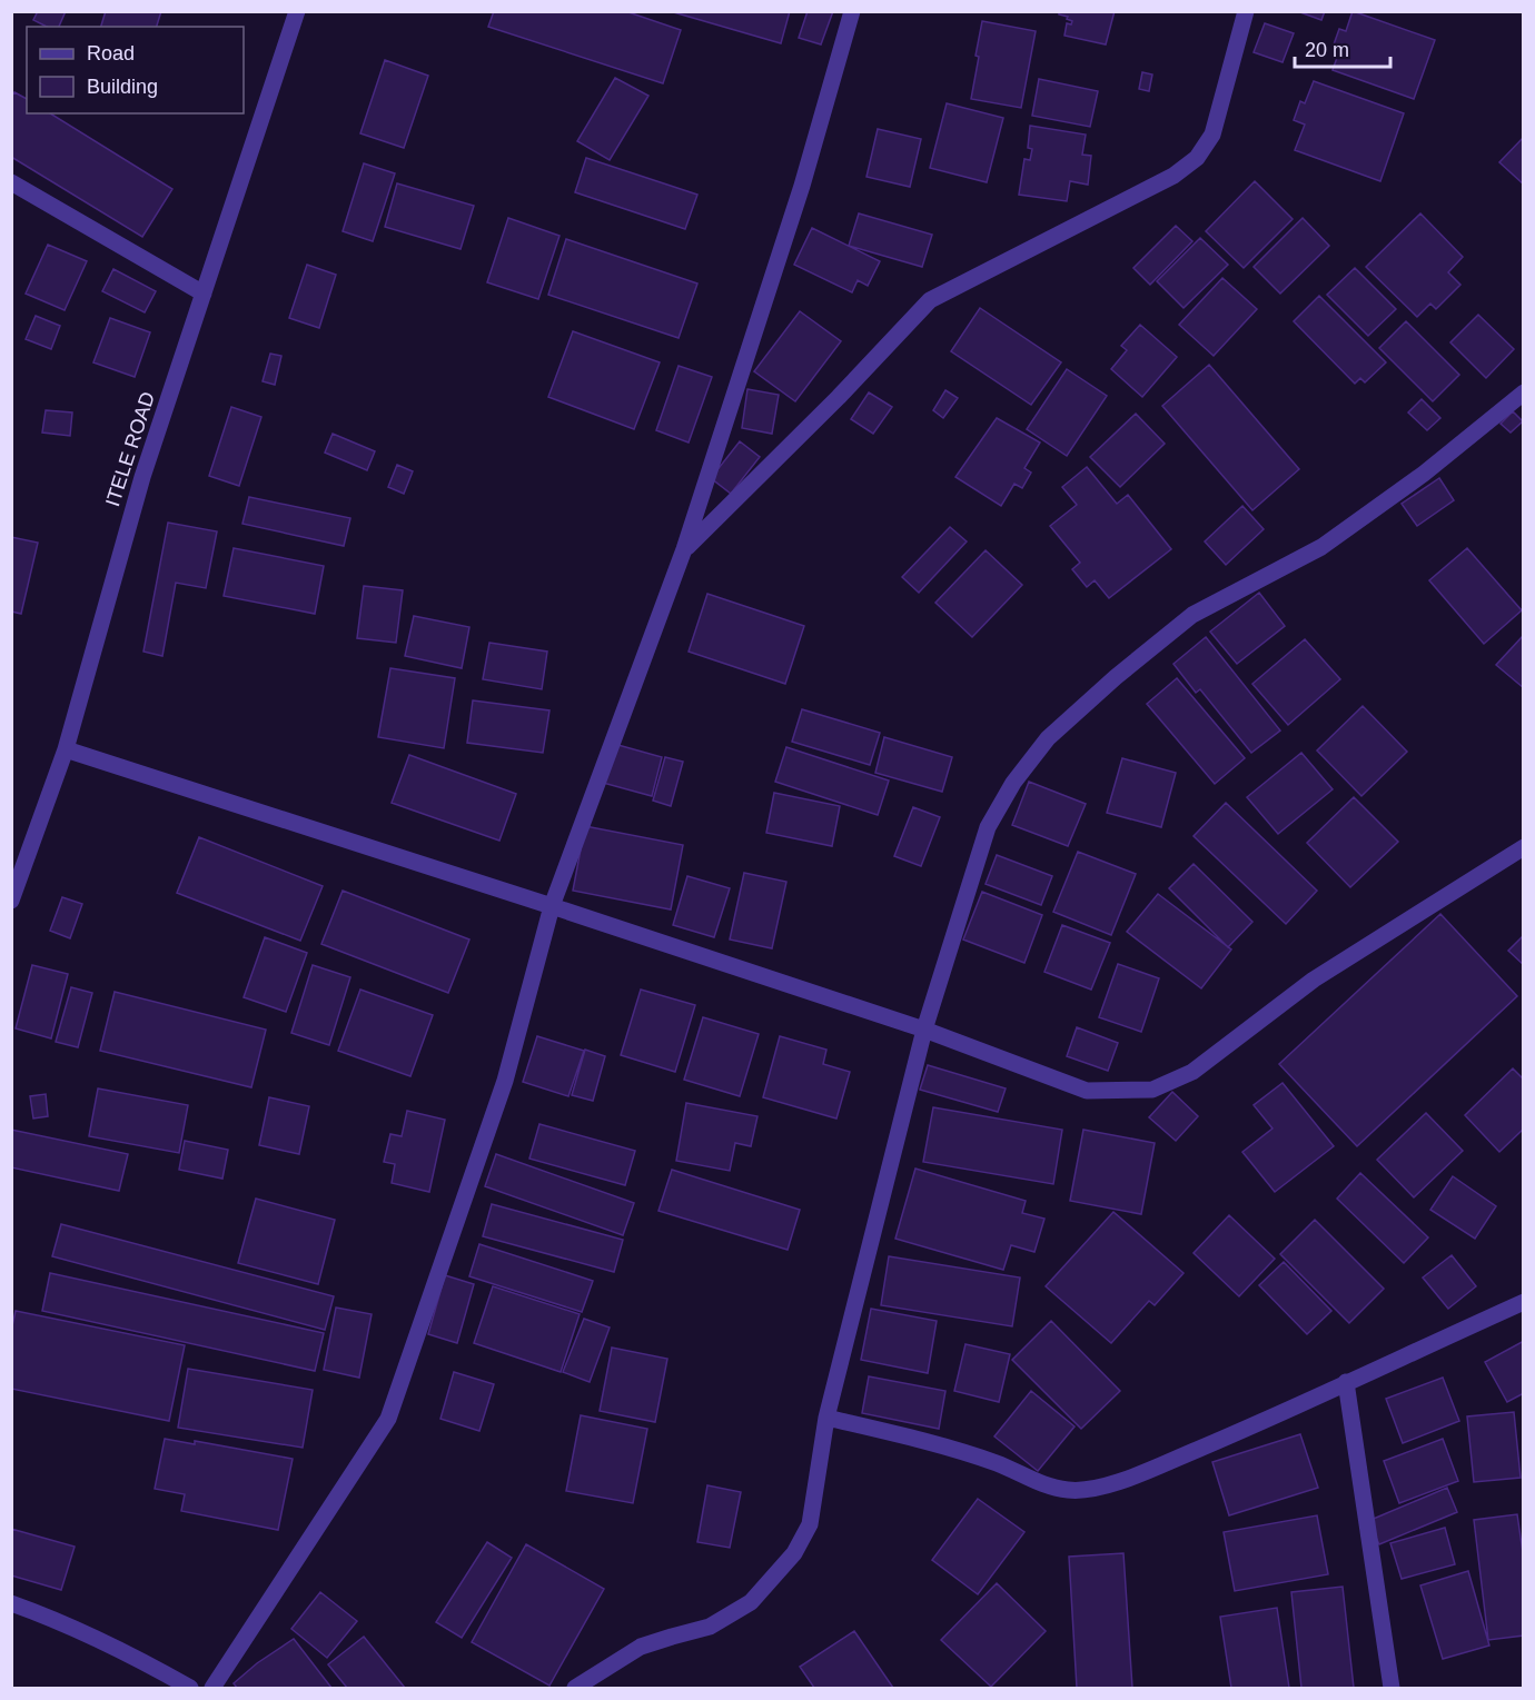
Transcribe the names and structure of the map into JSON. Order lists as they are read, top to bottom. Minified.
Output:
{"streets":{"street":["ITELE ROAD"]},"legend":["Road","Building"],"scale_bar":"20 m"}
